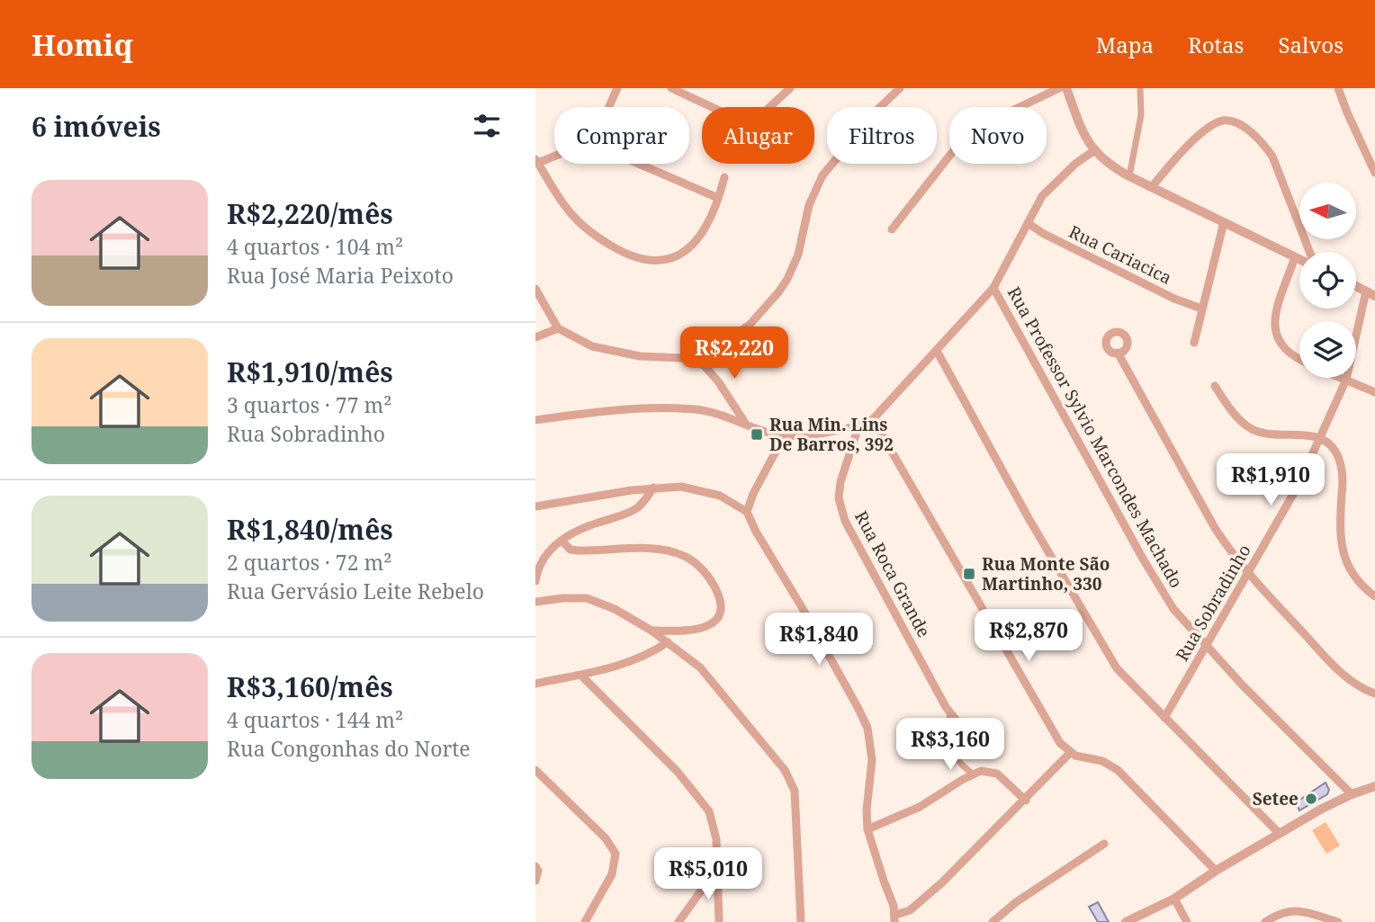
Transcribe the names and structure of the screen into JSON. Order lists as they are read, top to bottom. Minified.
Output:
{"streets":{"street":["Rua Cariacica","Rua Professor Sylvio Marcondes Machado","Rua Roca Grande","Rua Sobradinho"]},"crossings":[["Rua Professor Sylvio Marcondes Machado","Rua Sobradinho"]],"places":{"transit":["Rua Min. Lins De Barros, 392","Rua Monte São Martinho, 330"],"other":["Setee"]},"north":"left","page":{"header":"Homiq","nav":["Mapa","Rotas","Salvos"],"heading":"6 imóveis","chip":["Comprar","Alugar","Filtros","Novo"],"list":[{"name":"R$2,220/mês","note":"4 quartos · 104 m² · Rua José Maria Peixoto"},{"name":"R$1,910/mês","note":"3 quartos · 77 m² · Rua Sobradinho"},{"name":"R$1,840/mês","note":"2 quartos · 72 m² · Rua Gervásio Leite Rebelo"},{"name":"R$3,160/mês","note":"4 quartos · 144 m² · Rua Congonhas do Norte"}],"price":["R$2,220","R$1,910","R$2,870","R$1,840","R$3,160","R$5,010"]}}
